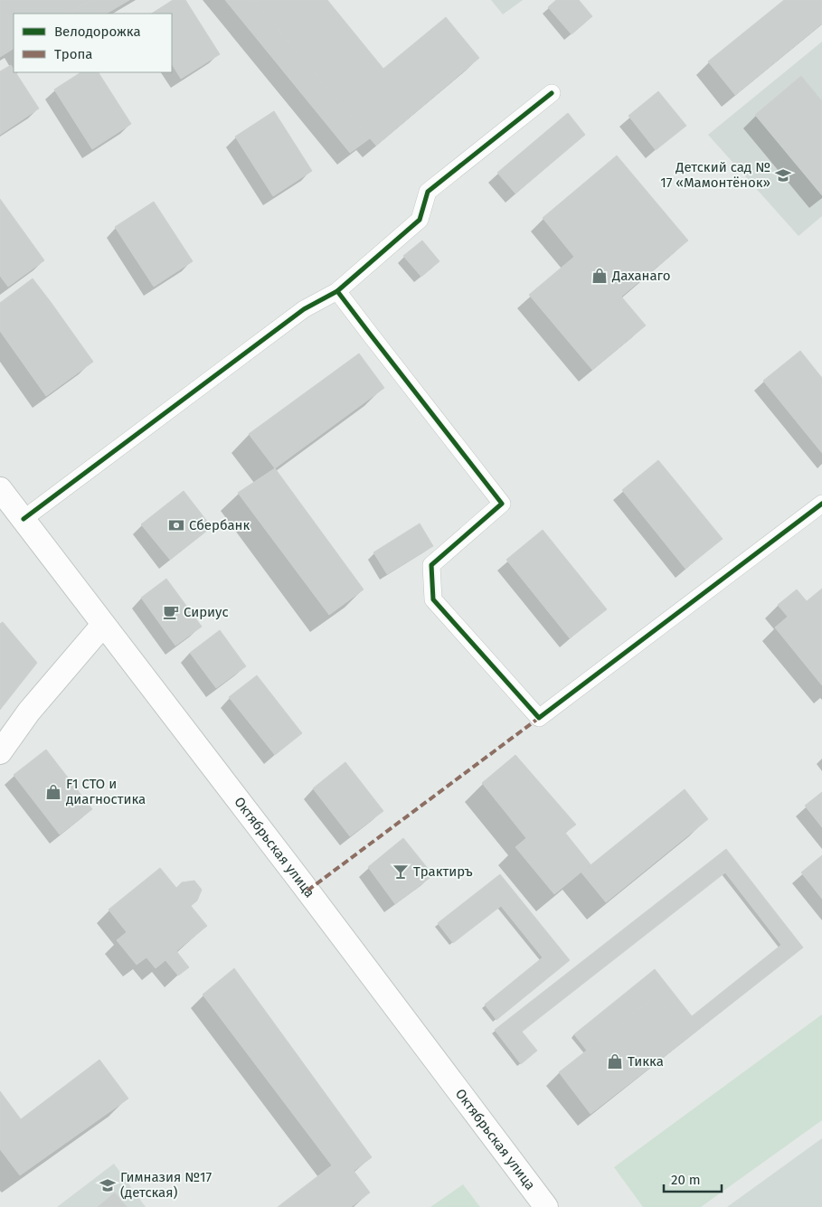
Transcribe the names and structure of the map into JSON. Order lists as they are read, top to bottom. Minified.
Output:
{"streets":{"main road":["Октябрьская улица"]},"places":{"school or university":["Детский сад № 17 «Мамонтёнок»","Гимназия №17 (детская)"],"shop":["Даханаго","F1 СТО и диагностика","Тикка"],"bank":["Сбербанк"],"cafe":["Сириус"],"bar":["Трактиръ"]},"legend":["Велодорожка","Тропа"],"scale_bar":"20 m"}
